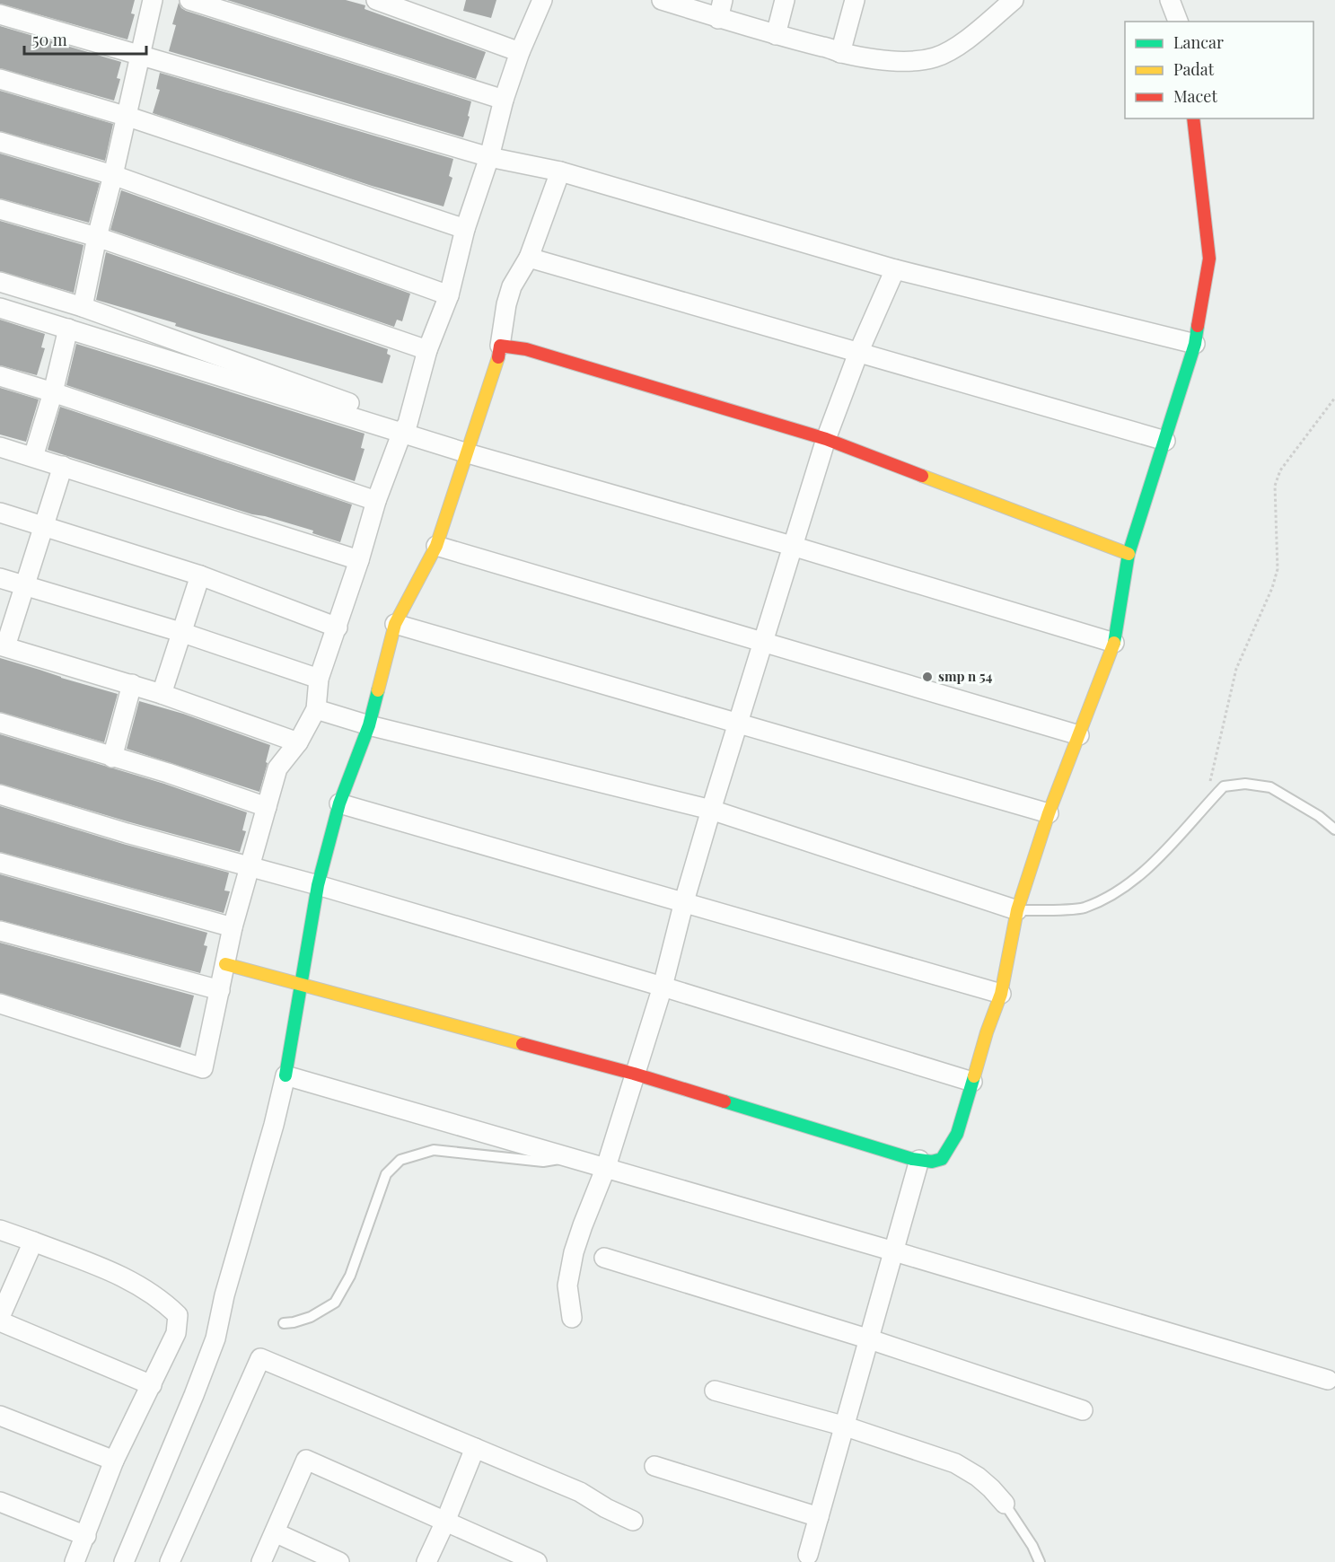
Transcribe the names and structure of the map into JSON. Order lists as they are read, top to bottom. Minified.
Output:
{"places":["smp n 54"],"legend":["Lancar","Padat","Macet"],"scale_bar":"50 m"}
